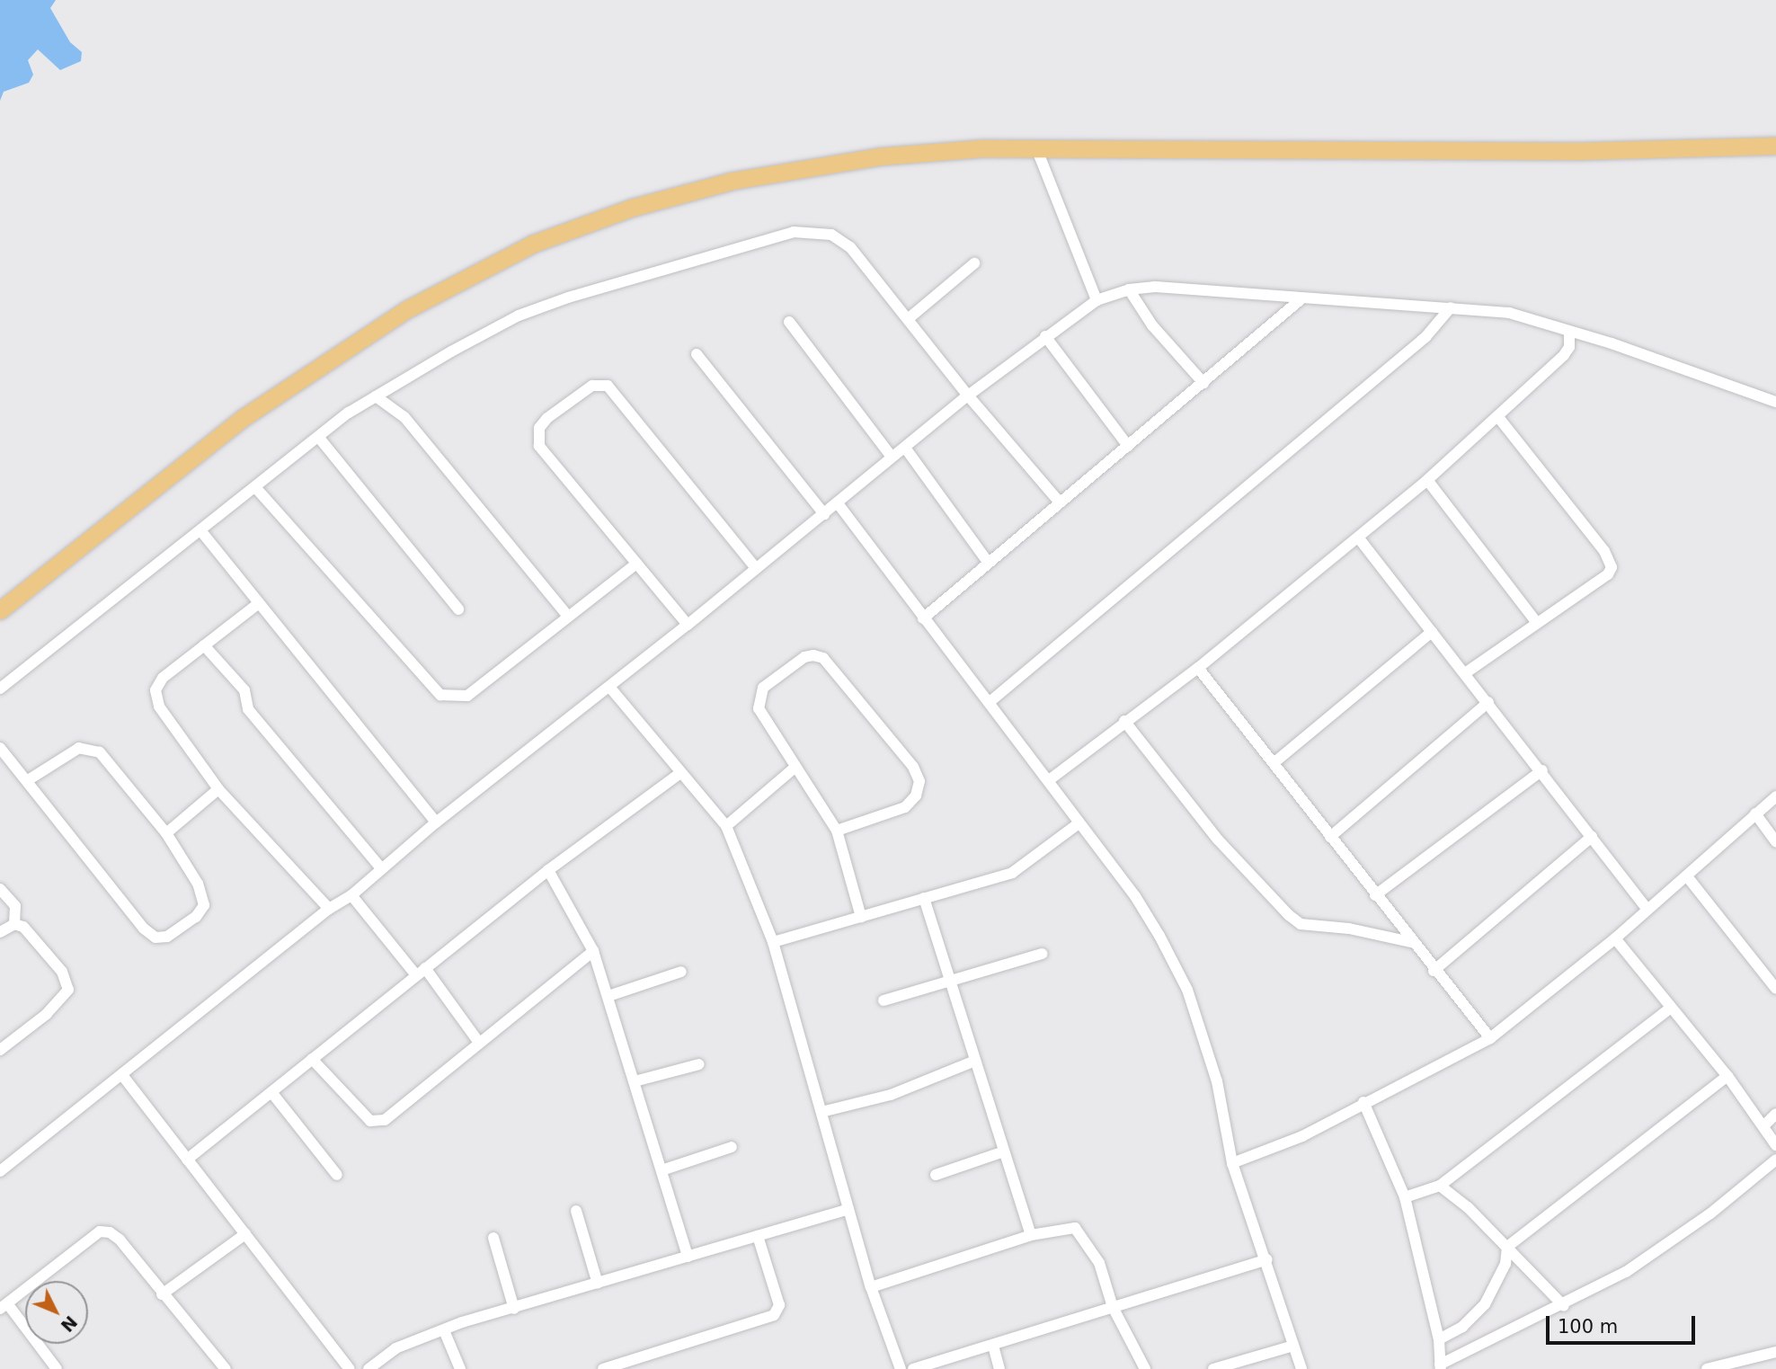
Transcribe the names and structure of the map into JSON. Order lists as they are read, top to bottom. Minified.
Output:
{"scale_bar":"100 m","north":"bottom right"}
